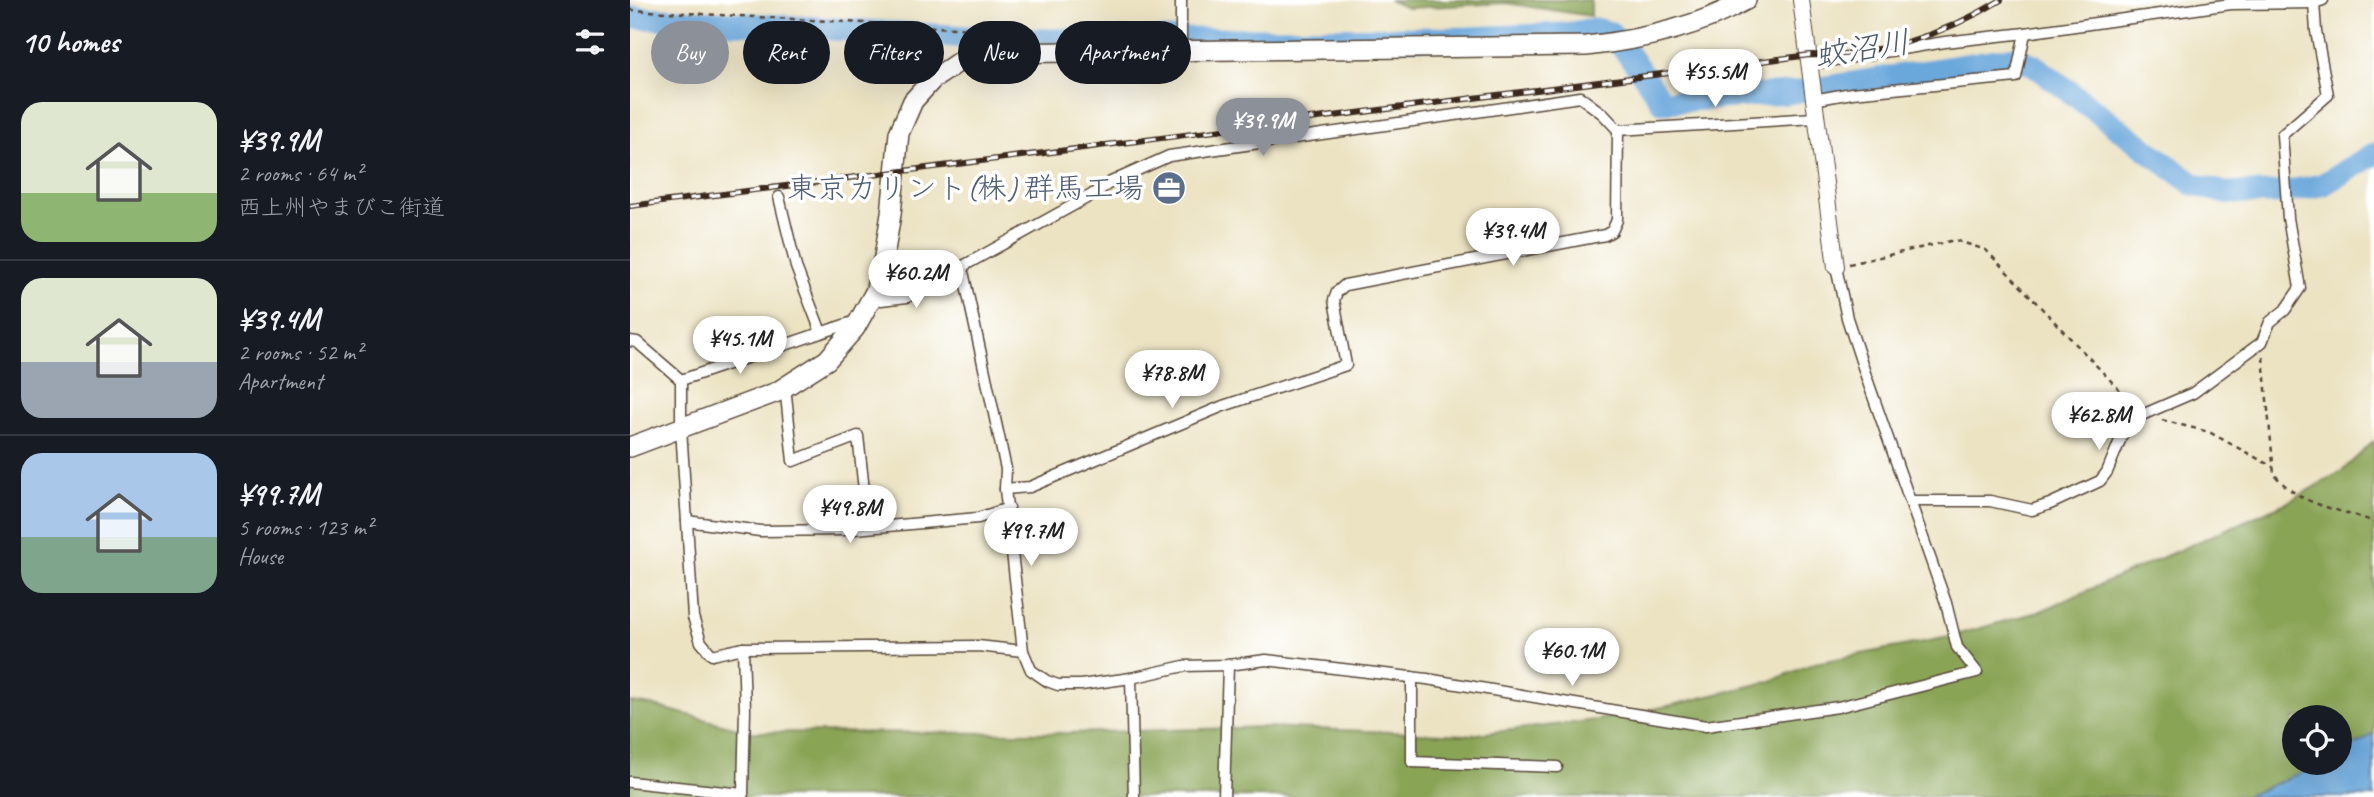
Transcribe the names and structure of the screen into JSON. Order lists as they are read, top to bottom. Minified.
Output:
{"water":["蚊沼川"],"places":{"office":["東京カリント(株) 群馬工場"]},"page":{"heading":"10 homes","chip":["Buy","Rent","Filters","New","Apartment"],"price":["¥55.5M","¥39.9M","¥39.4M","¥60.2M","¥45.1M","¥78.8M","¥62.8M","¥49.8M","¥99.7M","¥60.1M"],"list":[{"name":"¥39.9M","note":"2 rooms · 64 m² · 西上州やまびこ街道"},{"name":"¥39.4M","note":"2 rooms · 52 m² · Apartment"},{"name":"¥99.7M","note":"5 rooms · 123 m² · House"}]}}
